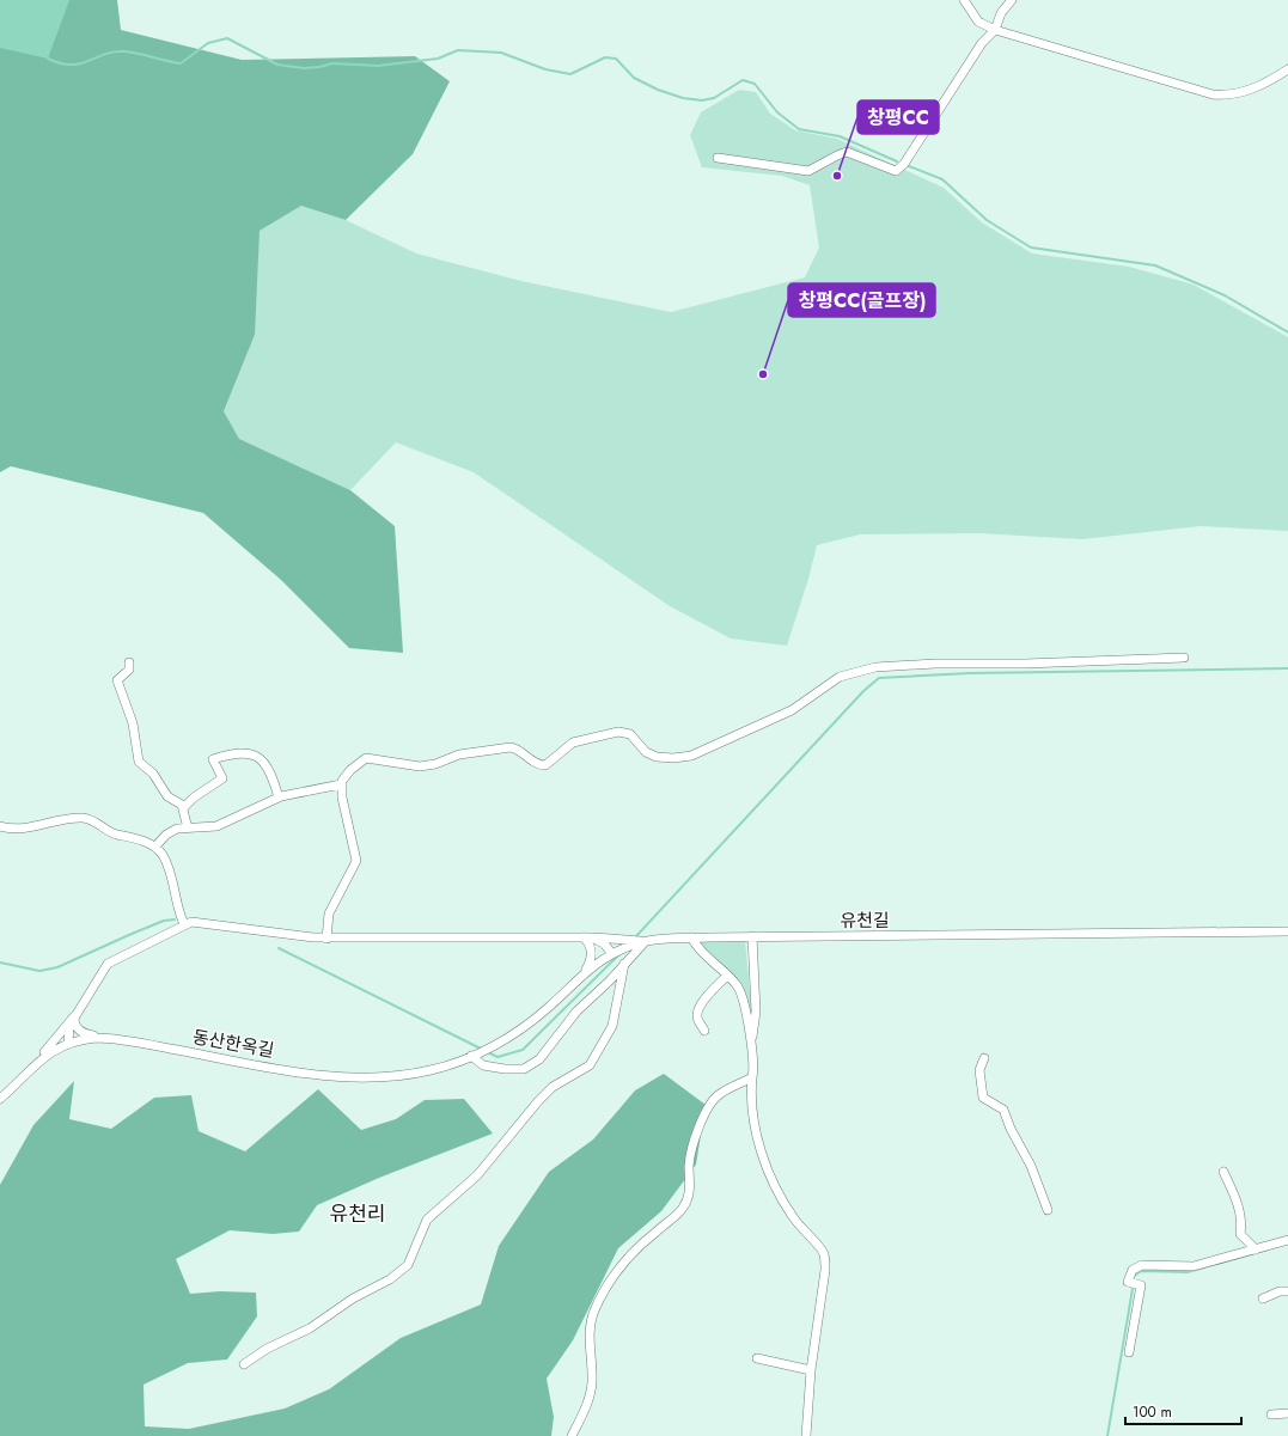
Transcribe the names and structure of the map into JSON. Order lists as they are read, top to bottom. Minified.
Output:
{"streets":{"street":["유천길","동산한옥길"]},"crossings":[["유천길","동산한옥길"]],"districts":["유천리"],"places":["창평CC","창평CC(골프장)"],"scale_bar":"100 m"}
